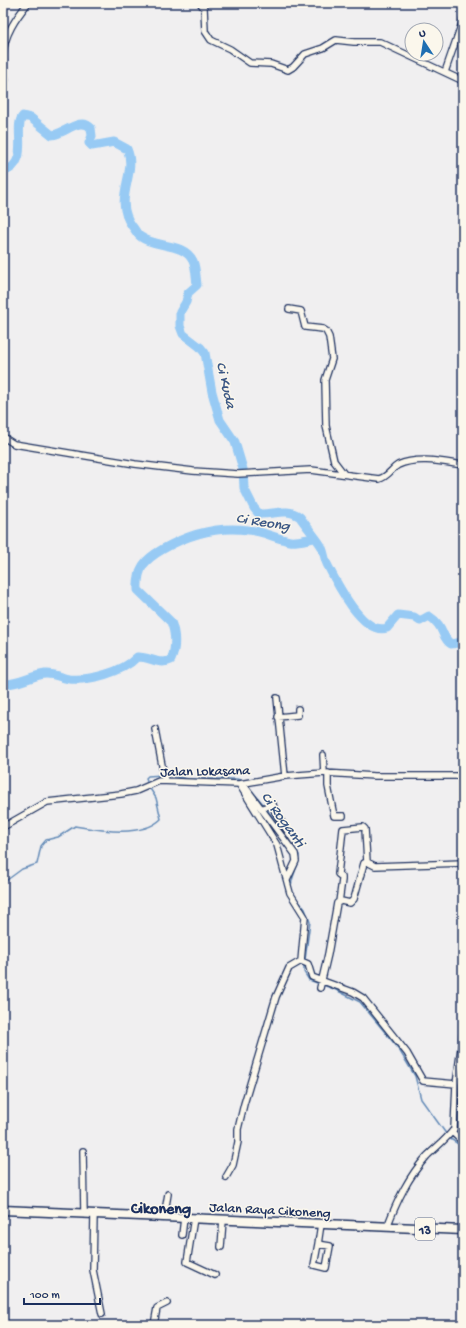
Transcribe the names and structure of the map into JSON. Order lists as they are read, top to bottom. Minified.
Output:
{"streets":{"highway":["Jalan Raya Cikoneng","13"],"street":["Jalan Lokasana"]},"districts":["Cikoneng"],"water":["Ci Kuda","Ci Reong","Ci Roganti"],"scale_bar":"100 m","north":"top"}
